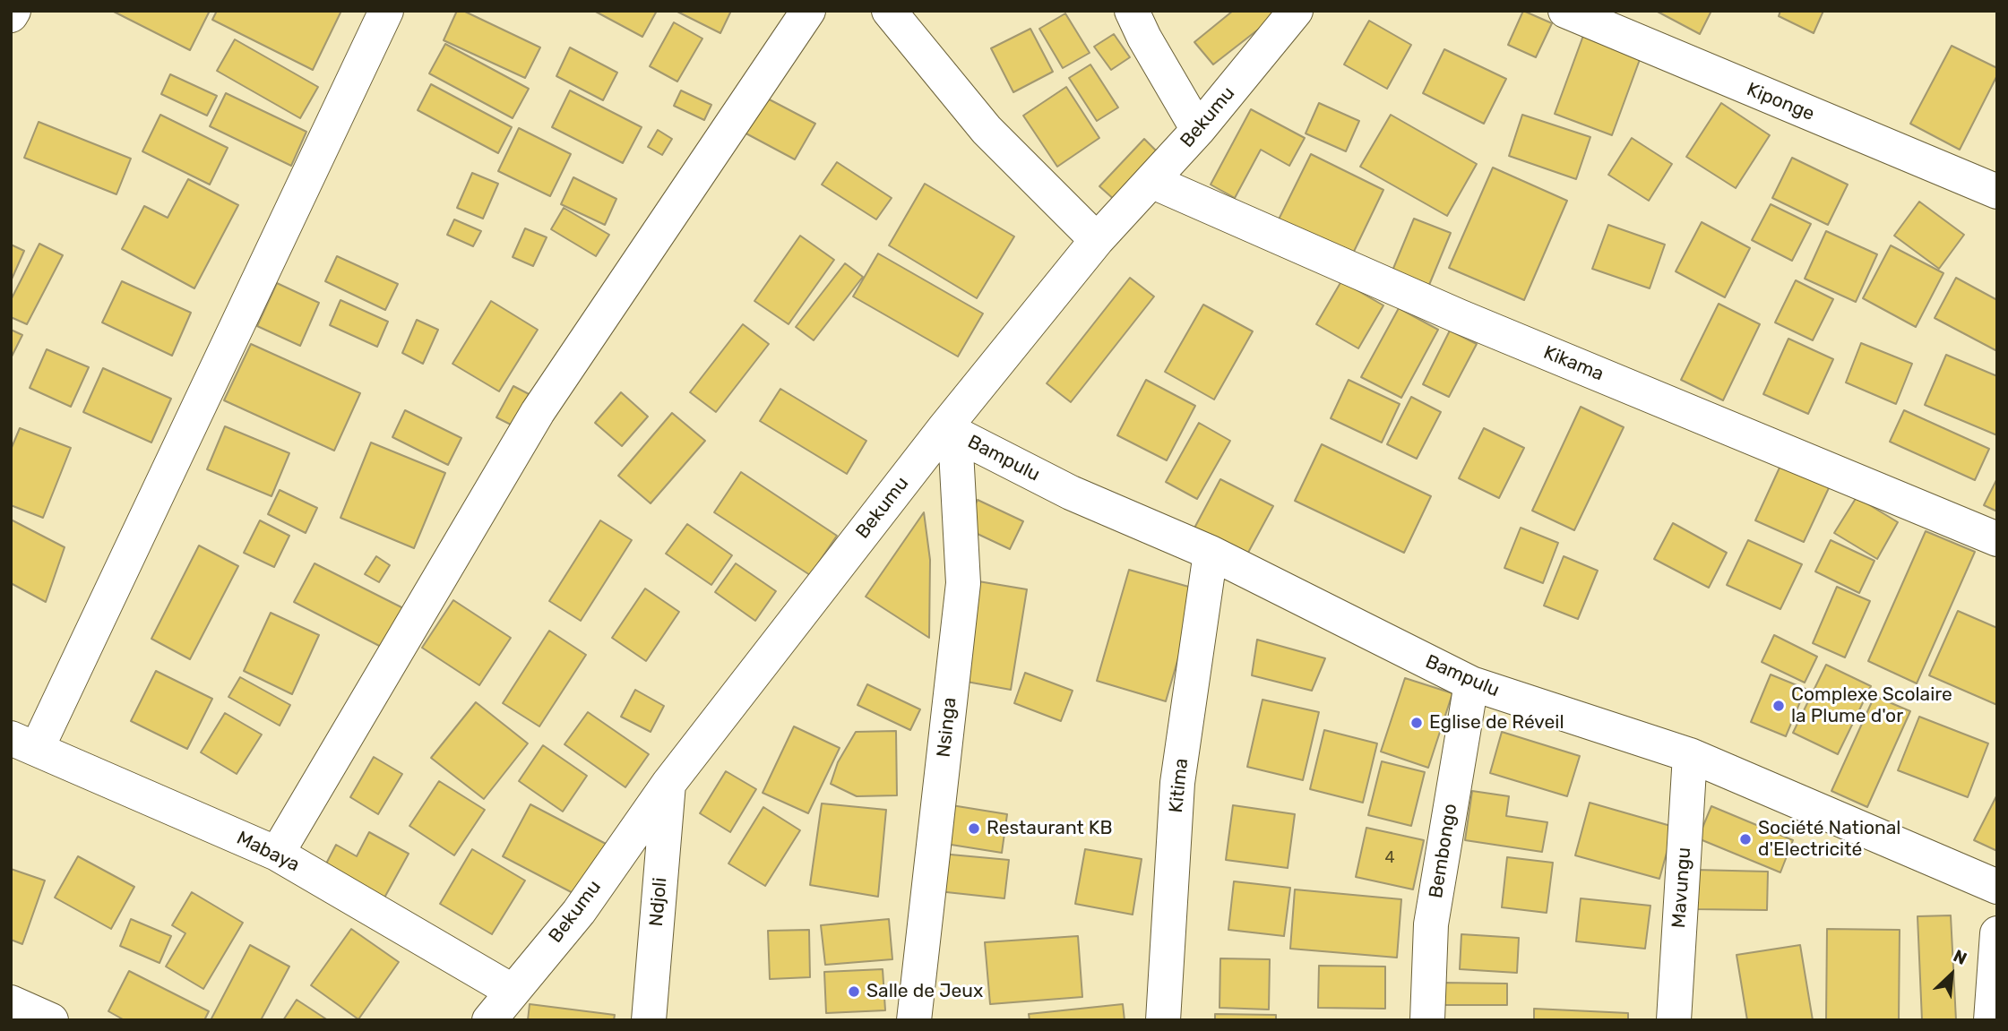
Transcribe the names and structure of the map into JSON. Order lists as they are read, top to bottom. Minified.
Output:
{"streets":{"street":["Kiponge","Bekumu","Kikama","Bampulu","Nsinga","Kitima","Bembongo","Mabaya","Mavungu","Ndjoli"]},"crossings":[["Bekumu","Kikama"],["Bekumu","Bampulu"],["Bekumu","Nsinga"],["Bekumu","Mabaya"],["Bekumu","Ndjoli"],["Bampulu","Nsinga"],["Bampulu","Kitima"],["Bampulu","Bembongo"],["Bampulu","Mavungu"]],"places":["Complexe Scolaire la Plume d'or","Eglise de Réveil","Restaurant KB","Société National d'Electricité","Salle de Jeux"],"house_numbers":["4"],"north":"top right"}
